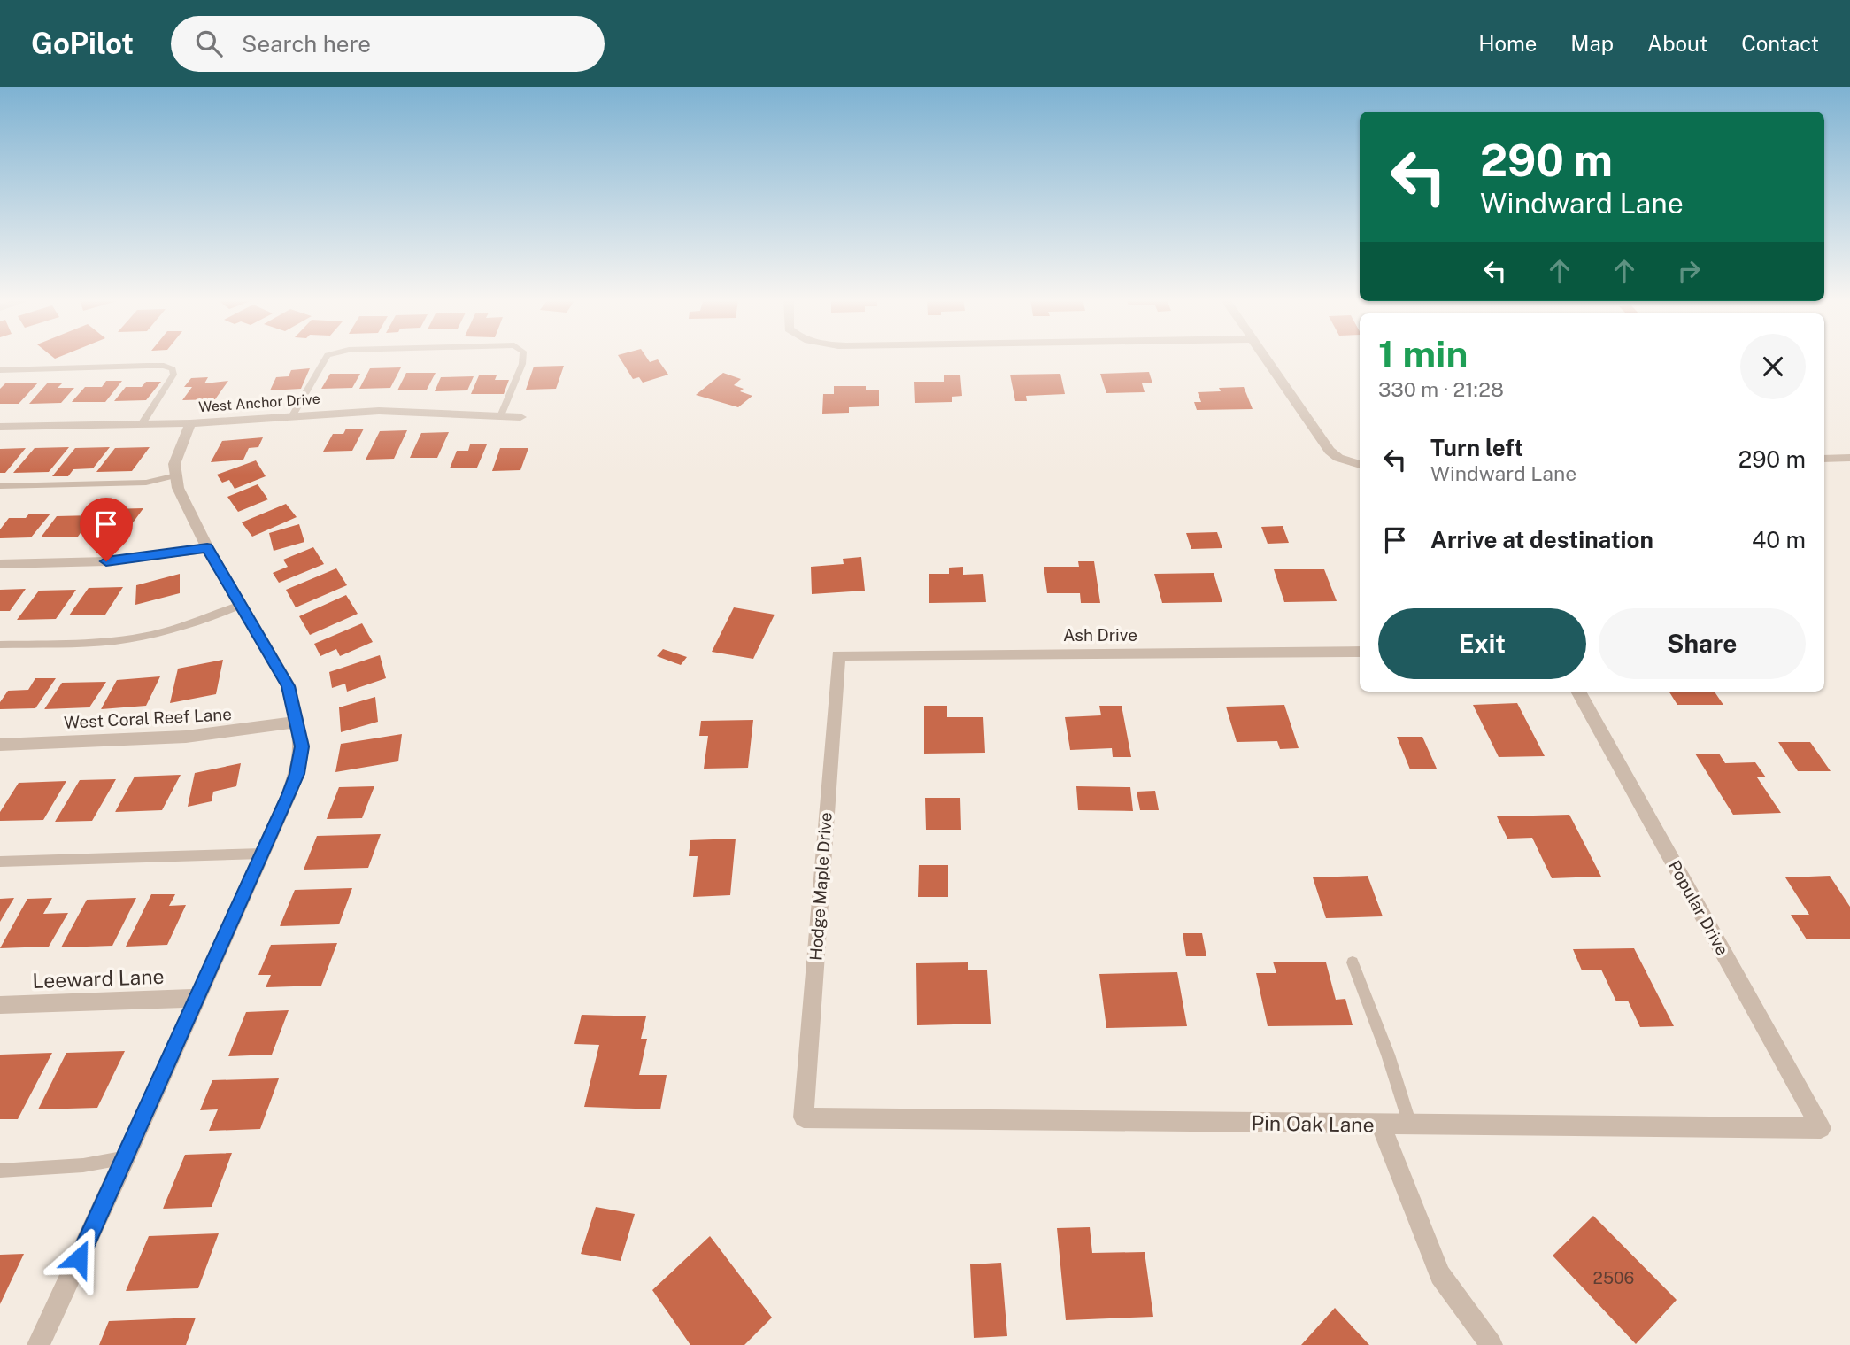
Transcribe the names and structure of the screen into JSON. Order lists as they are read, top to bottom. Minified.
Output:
{"streets":{"street":["West Anchor Drive","Ash Drive","West Coral Reef Lane","Hodge Maple Drive","Popular Drive","Leeward Lane","Pin Oak Lane"]},"crossings":[["Ash Drive","Hodge Maple Drive"],["Hodge Maple Drive","Pin Oak Lane"],["Popular Drive","Pin Oak Lane"]],"house_numbers":["2506"],"page":{"header":"GoPilot","search":"Search here","nav":["Home","Map","About","Contact"],"turn":["290 m","Windward Lane"],"heading":["1 min","330 m · 21:28"],"list":[{"name":"Turn left","note":"Windward Lane","value":"290 m"},{"name":"Arrive at destination","value":"40 m"}],"buttons":["Exit","Share"]}}
